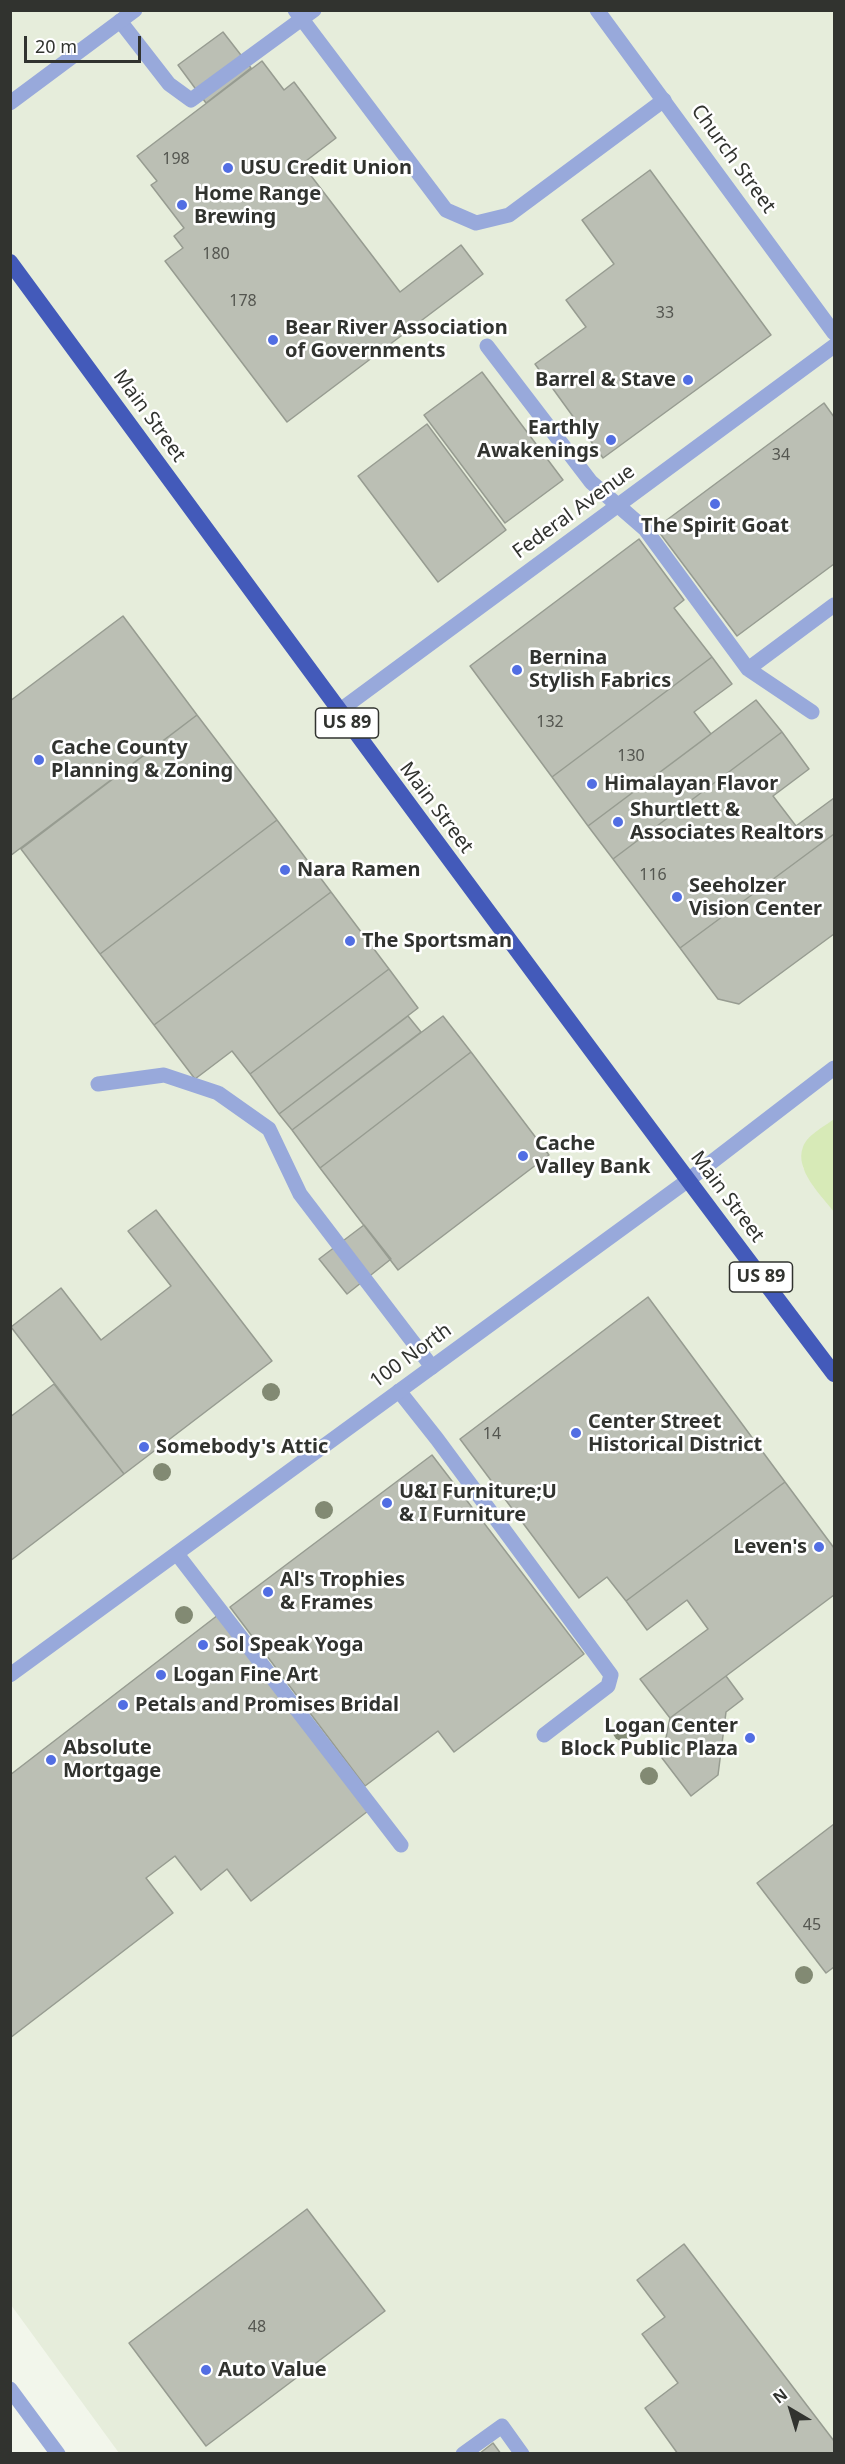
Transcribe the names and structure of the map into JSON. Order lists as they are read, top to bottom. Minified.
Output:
{"streets":{"highway":["Main Street","US 89"],"street":["Church Street","Federal Avenue","100 North"]},"crossings":[["Main Street","Federal Avenue"],["Main Street","100 North"]],"places":["USU Credit Union","Home Range Brewing","Bear River Association of Governments","Barrel & Stave","Earthly Awakenings","The Spirit Goat","Bernina Stylish Fabrics","Cache County Planning & Zoning","Himalayan Flavor","Shurtlett & Associates Realtors","Nara Ramen","Seeholzer Vision Center","The Sportsman","Cache Valley Bank","Center Street Historical District","Somebody's Attic","U&I Furniture;U & I Furniture","Leven's","Al's Trophies & Frames","Sol Speak Yoga","Logan Fine Art","Petals and Promises Bridal","Logan Center Block Public Plaza","Absolute Mortgage","Auto Value"],"house_numbers":["198","180","178","33","34","132","130","116","14","45","48"],"scale_bar":"20 m","north":"top left"}
